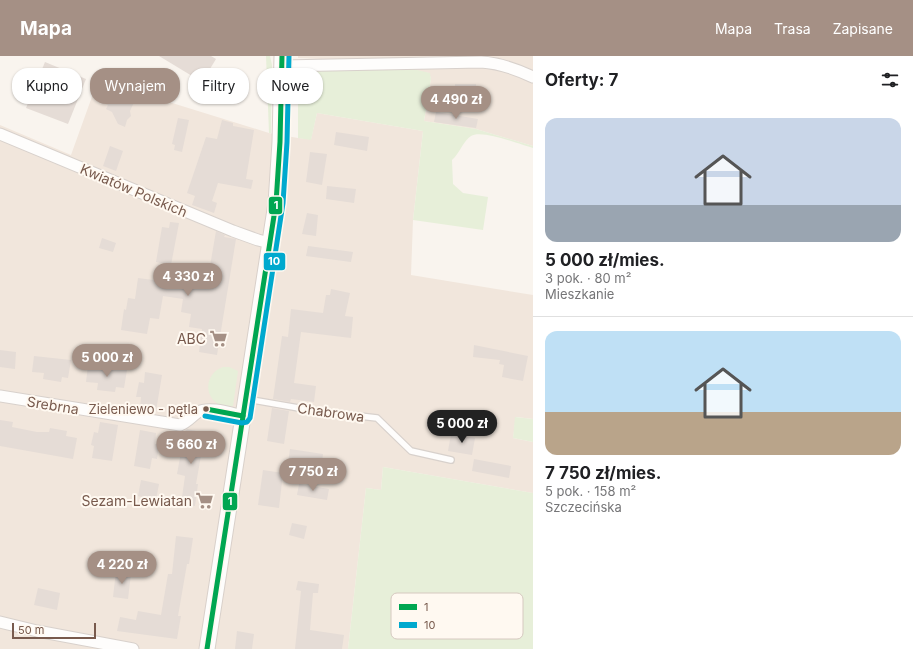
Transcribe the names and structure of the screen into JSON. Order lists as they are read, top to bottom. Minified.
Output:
{"streets":{"street":["Kwiatów Polskich","Srebrna"],"lane":["Chabrowa"]},"places":{"supermarket":["ABC","Sezam-Lewiatan"],"other":["Zieleniewo - pętla"]},"lines":["transit line 1","transit line 10"],"legend":["1","10"],"scale_bar":"50 m","page":{"header":"Mapa","nav":["Mapa","Trasa","Zapisane"],"heading":"Oferty: 7","chip":["Kupno","Wynajem","Filtry","Nowe"],"price":["4 490 zł","4 330 zł","5 000 zł","5 000 zł","5 660 zł","7 750 zł","4 220 zł"],"list":[{"name":"5 000 zł/mies.","note":"3 pok. · 80 m² · Mieszkanie"},{"name":"7 750 zł/mies.","note":"5 pok. · 158 m² · Szczecińska"}],"scale":"50 m"}}
